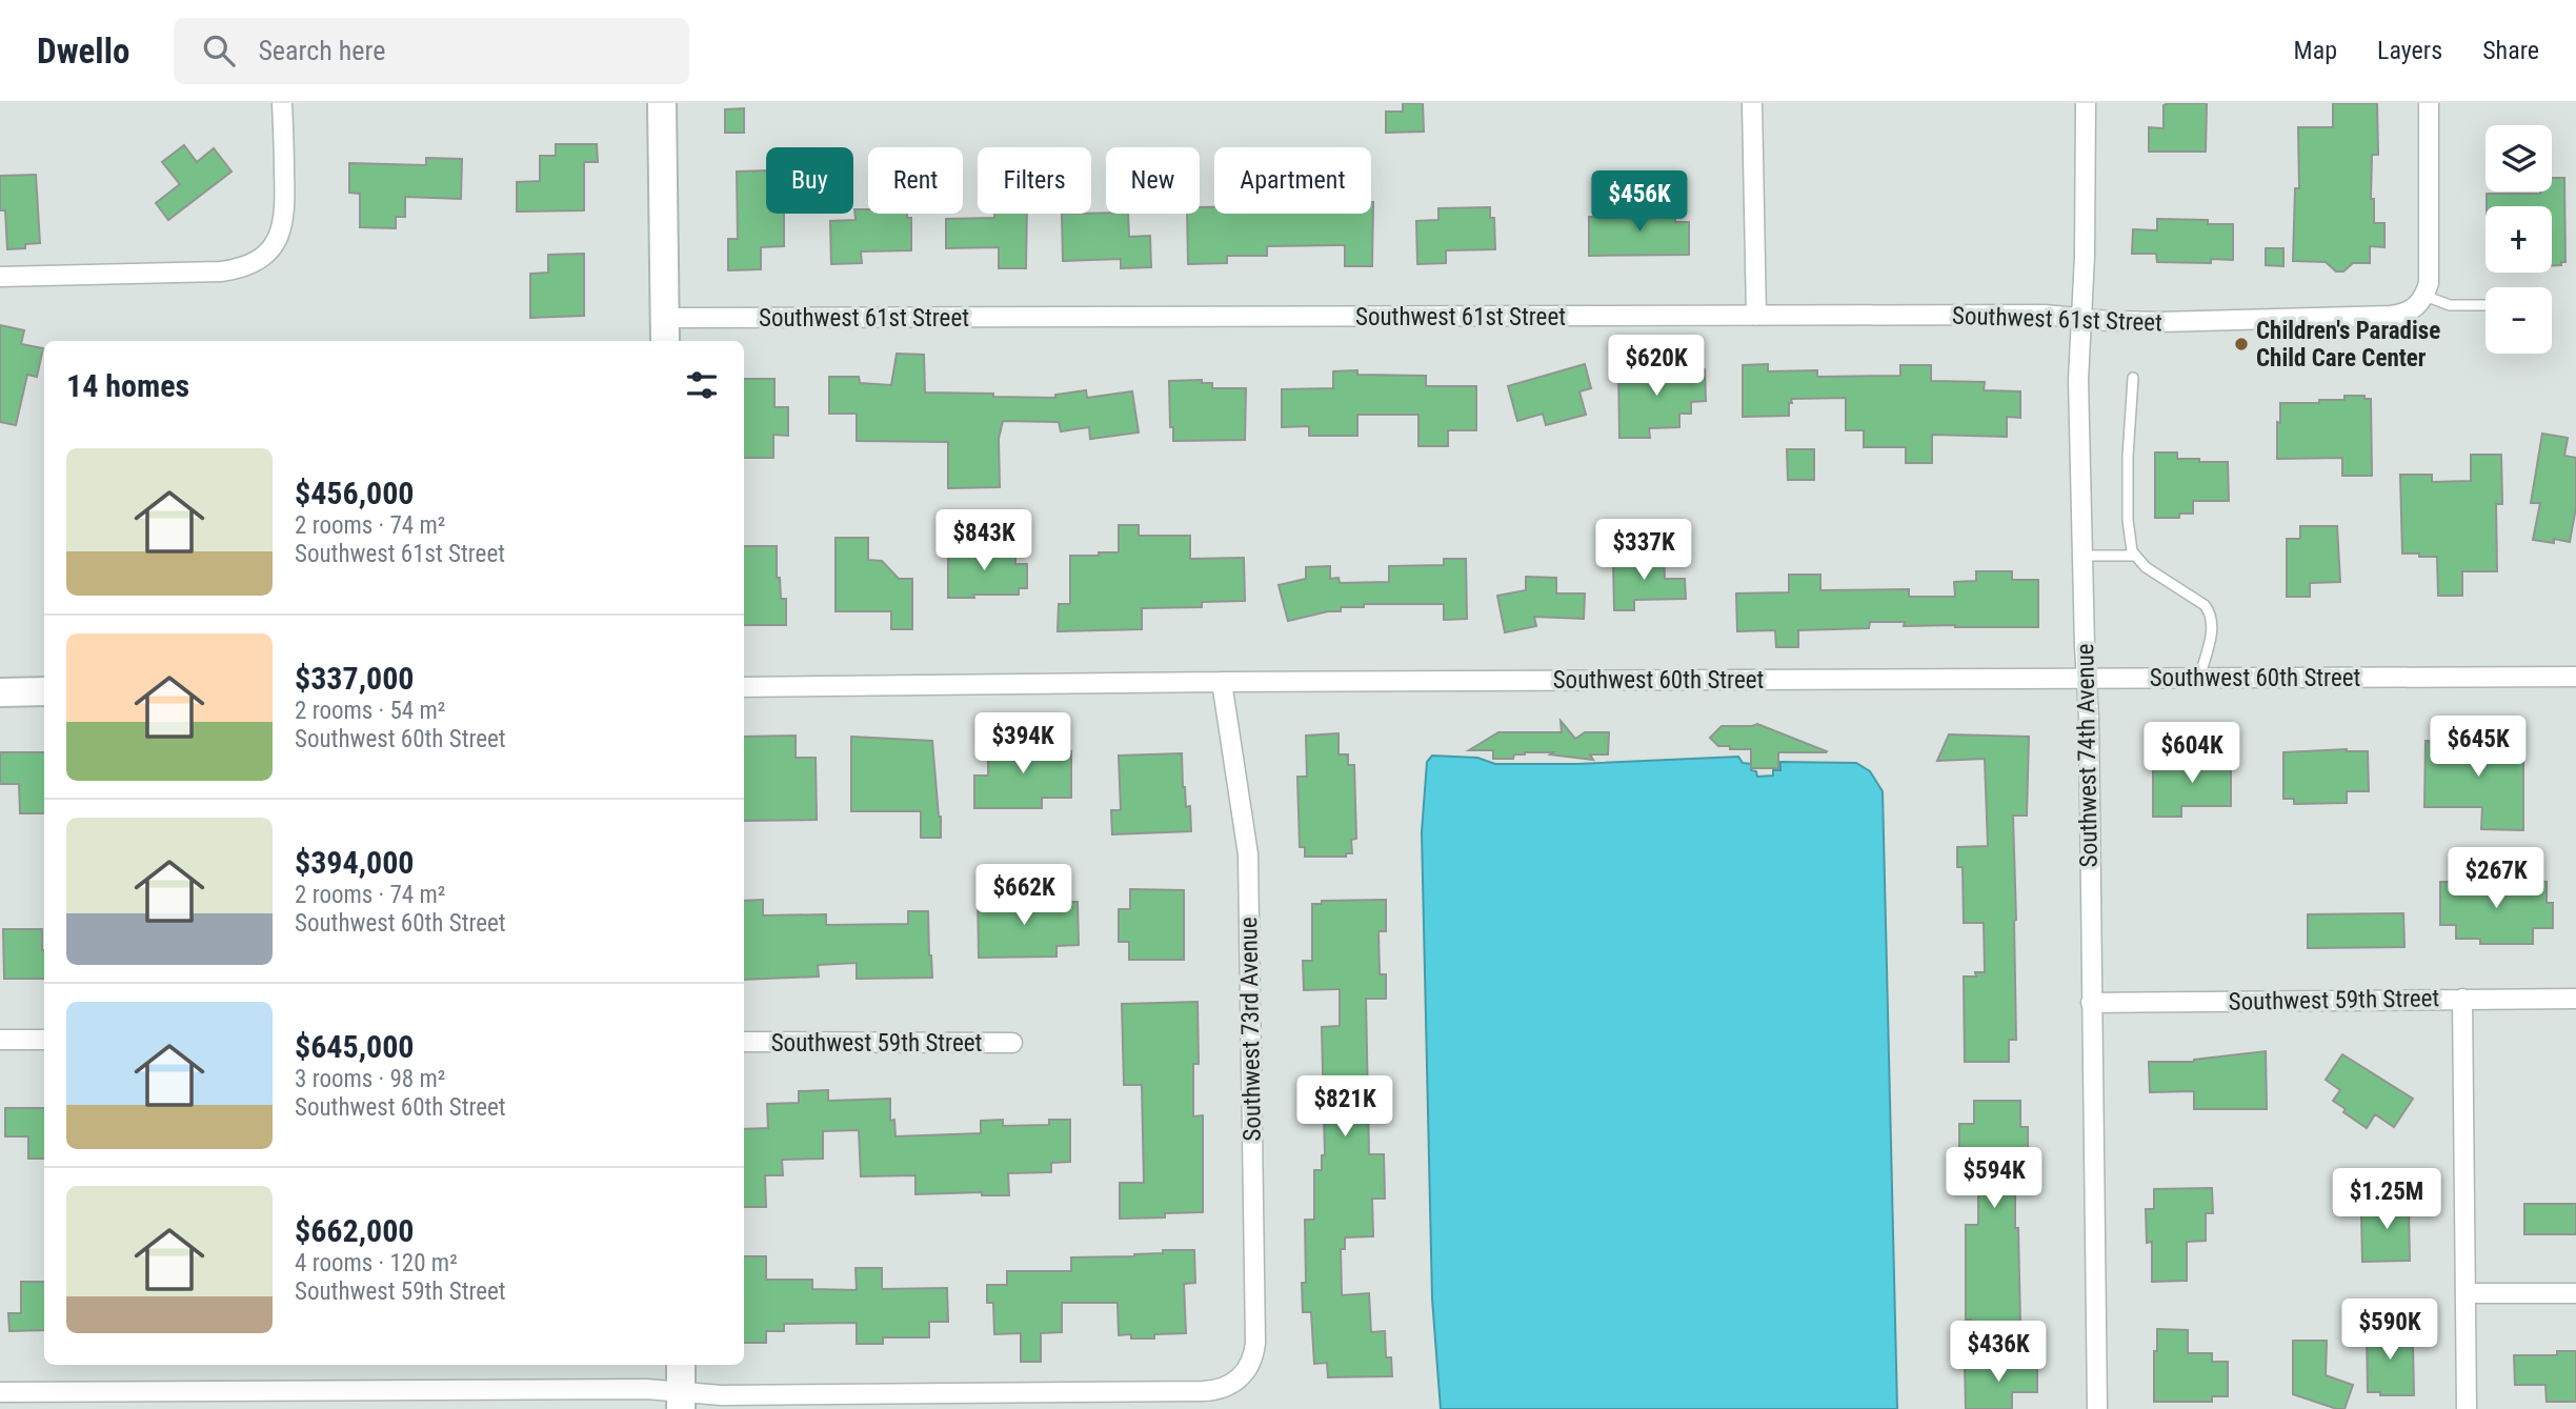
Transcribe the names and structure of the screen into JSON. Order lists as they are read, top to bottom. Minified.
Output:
{"streets":{"street":["Southwest 61st Street","Southwest 60th Street","Southwest 74th Avenue","Southwest 59th Street","Southwest 73rd Avenue"]},"crossings":[["Southwest 61st Street","Southwest 74th Avenue"],["Southwest 60th Street","Southwest 74th Avenue"],["Southwest 60th Street","Southwest 73rd Avenue"],["Southwest 74th Avenue","Southwest 59th Street"]],"places":["Children's Paradise Child Care Center"],"page":{"header":"Dwello","search":"Search here","nav":["Map","Layers","Share"],"map_buttons":["+","−"],"chip":["Buy","Rent","Filters","New","Apartment"],"price":["$456K","$620K","$843K","$337K","$394K","$645K","$604K","$267K","$662K","$821K","$594K","$1.25M","$590K","$436K"],"heading":"14 homes","list":[{"name":"$456,000","note":"2 rooms · 74 m² · Southwest 61st Street"},{"name":"$337,000","note":"2 rooms · 54 m² · Southwest 60th Street"},{"name":"$394,000","note":"2 rooms · 74 m² · Southwest 60th Street"},{"name":"$645,000","note":"3 rooms · 98 m² · Southwest 60th Street"},{"name":"$662,000","note":"4 rooms · 120 m² · Southwest 59th Street"}]}}
